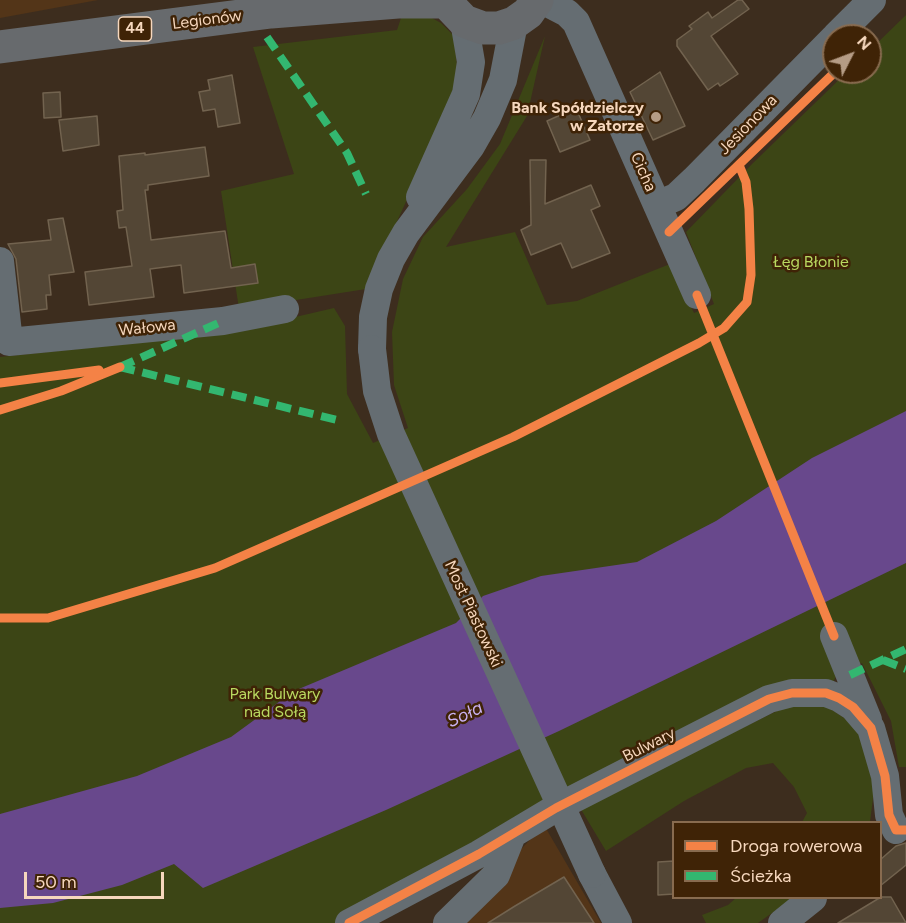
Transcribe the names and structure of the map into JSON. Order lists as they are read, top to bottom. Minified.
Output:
{"streets":{"main road":["Legionów","44"],"street":["Jesionowa","Cicha","Wałowa","Most Piastowski","Bulwary"]},"crossings":[["Legionów","44"],["Jesionowa","Cicha"]],"water":["Soła"],"parks":["Łęg Błonie","Park Bulwary nad Sołą"],"places":["Bank Spółdzielczy w Zatorze"],"legend":["Droga rowerowa","Ścieżka"],"scale_bar":"50 m","north":"top right"}
